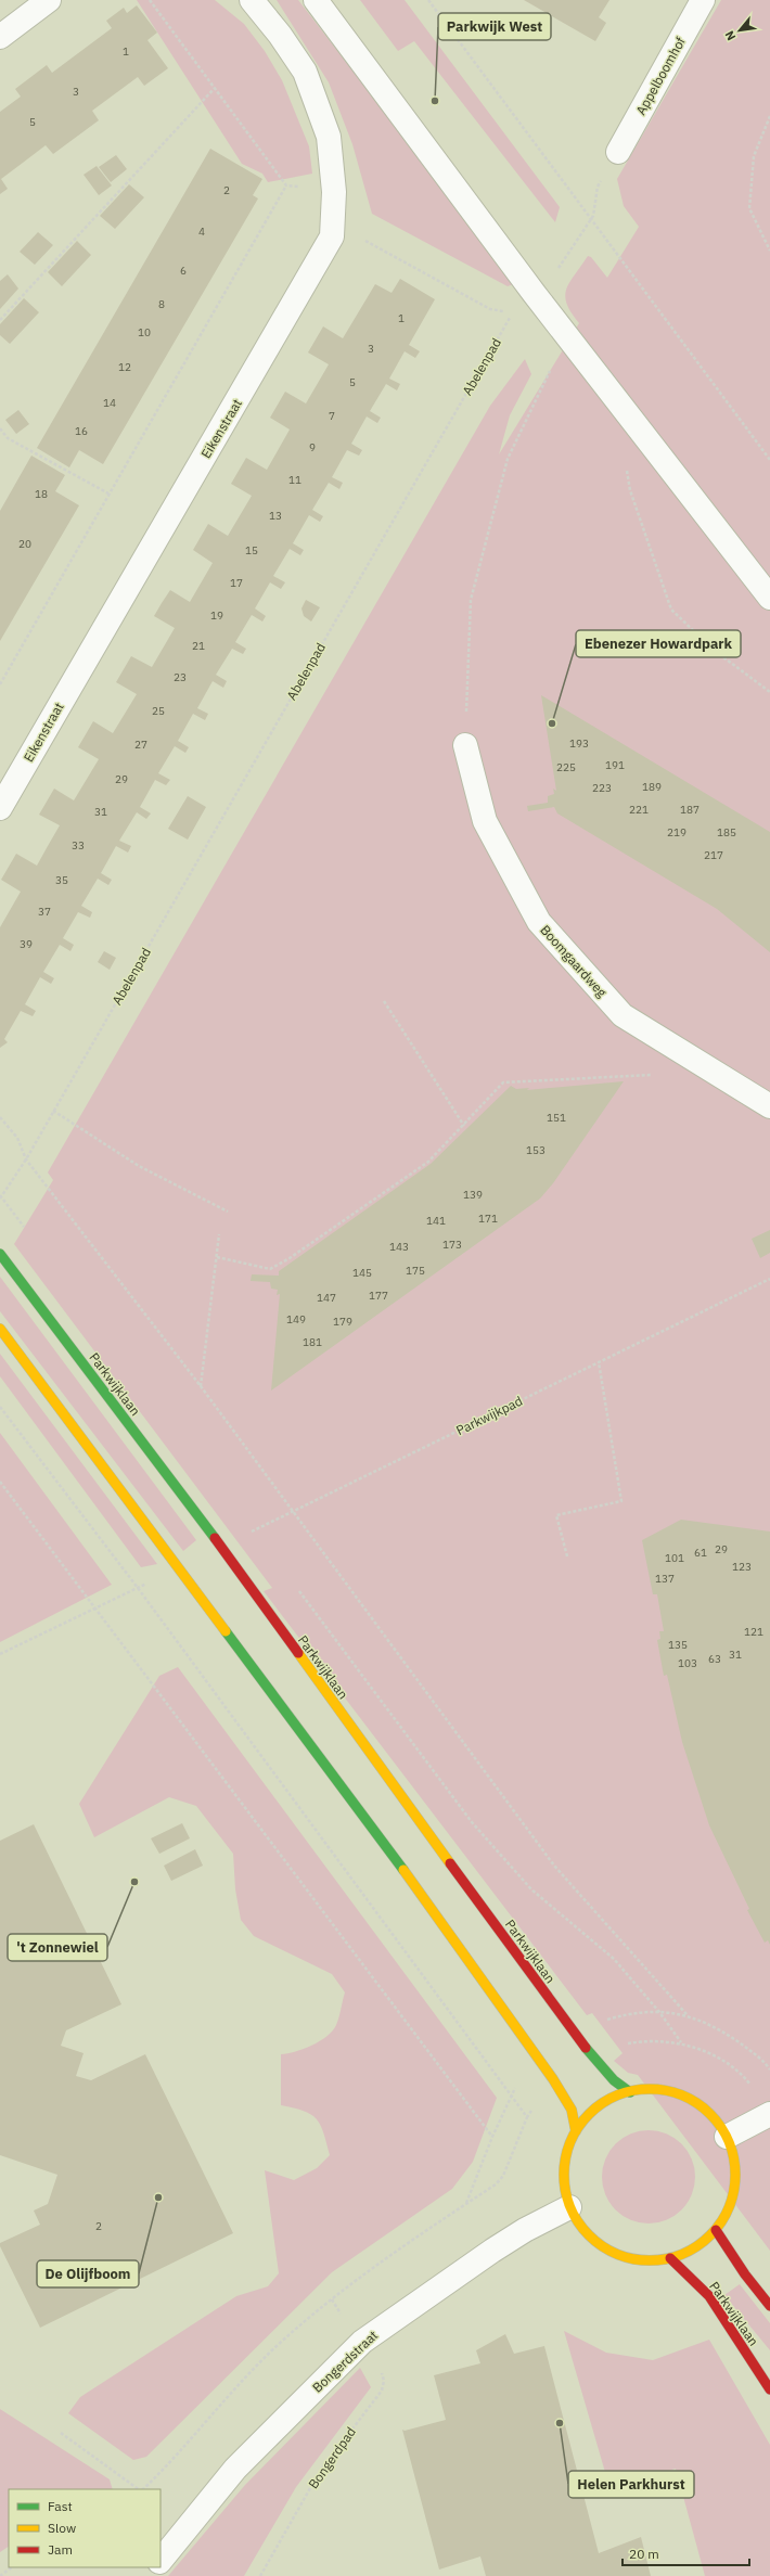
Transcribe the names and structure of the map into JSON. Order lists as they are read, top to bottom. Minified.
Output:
{"streets":{"street":["Appelboomhof","Eikenstraat","Boomgaardweg","Parkwijklaan","Bongerdstraat"],"path":["Abelenpad","Parkwijkpad","Bongerdpad"]},"crossings":[["Appelboomhof","Abelenpad"],["Parkwijklaan","Parkwijkpad"],["Bongerdstraat","Bongerdpad"]],"places":["Parkwijk West","Ebenezer Howardpark","'t Zonnewiel","De Olijfboom","Helen Parkhurst"],"house_numbers":["1","3","5","2","4","6","8","1","10","3","12","5","14","7","16","9","11","18","13","20","15","17","19","21","23","25","193","27","191","225","29","189","223","221","187","31","219","185","33","217","35","37","39","151","153","139","171","141","173","143","175","145","177","147","149","179","181","29","61","101","123","137","121","135","31","63","103","2"],"legend":["Fast","Slow","Jam"],"scale_bar":"20 m","north":"bottom left"}
